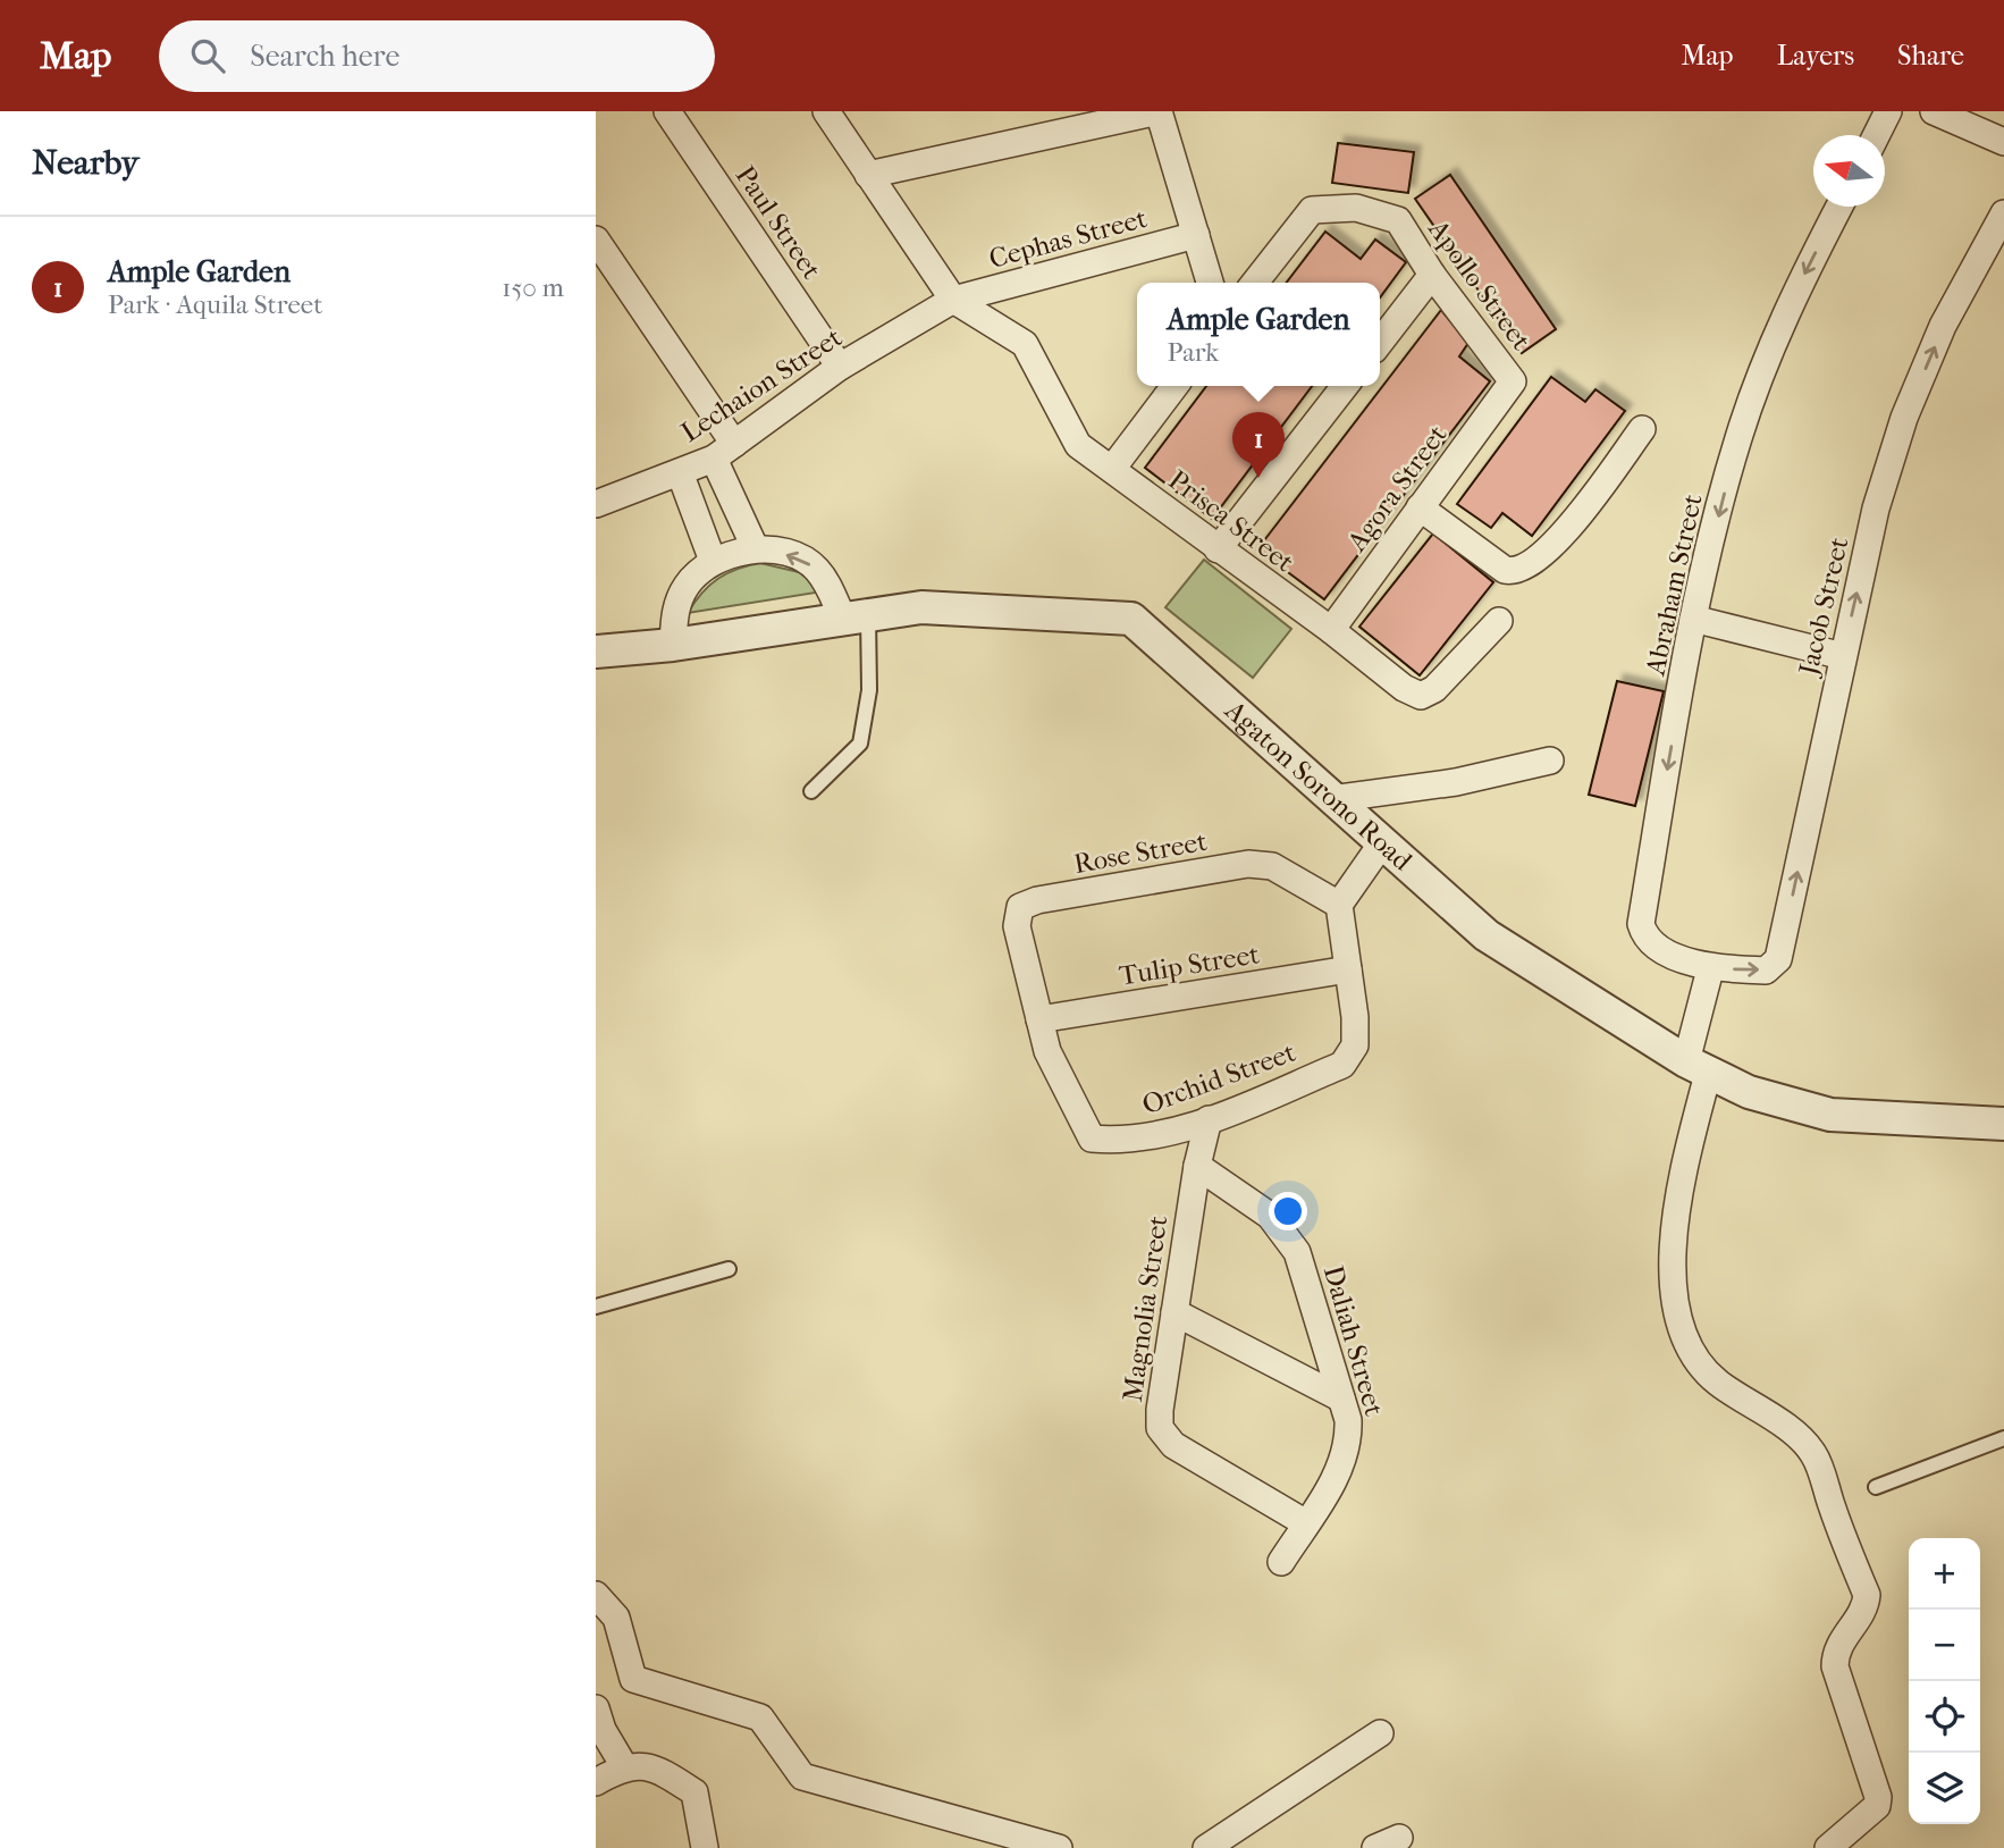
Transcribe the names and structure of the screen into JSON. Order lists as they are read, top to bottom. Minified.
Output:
{"streets":{"street":["Paul Street","Cephas Street","Apollo Street","Lechaion Street","Agora Street","Prisca Street","Abraham Street","Jacob Street","Agaton Sorono Road","Rose Street","Tulip Street","Orchid Street","Magnolia Street","Daliah Street"]},"crossings":[["Paul Street","Lechaion Street"],["Cephas Street","Lechaion Street"],["Cephas Street","Prisca Street"],["Apollo Street","Agora Street"],["Lechaion Street","Prisca Street"],["Agora Street","Prisca Street"],["Abraham Street","Jacob Street"],["Rose Street","Tulip Street"],["Rose Street","Orchid Street"],["Tulip Street","Orchid Street"],["Orchid Street","Magnolia Street"],["Magnolia Street","Daliah Street"]],"one_way":["Abraham Street","Jacob Street"],"north":"left","page":{"header":"Map","search":"Search here","nav":["Map","Layers","Share"],"heading":"Nearby","list":[{"mark":"1","name":"Ample Garden","note":"Park · Aquila Street","value":"150 m"}],"popup":["Ample Garden","Park"],"pins":"1","map_buttons":["+","−"]}}
